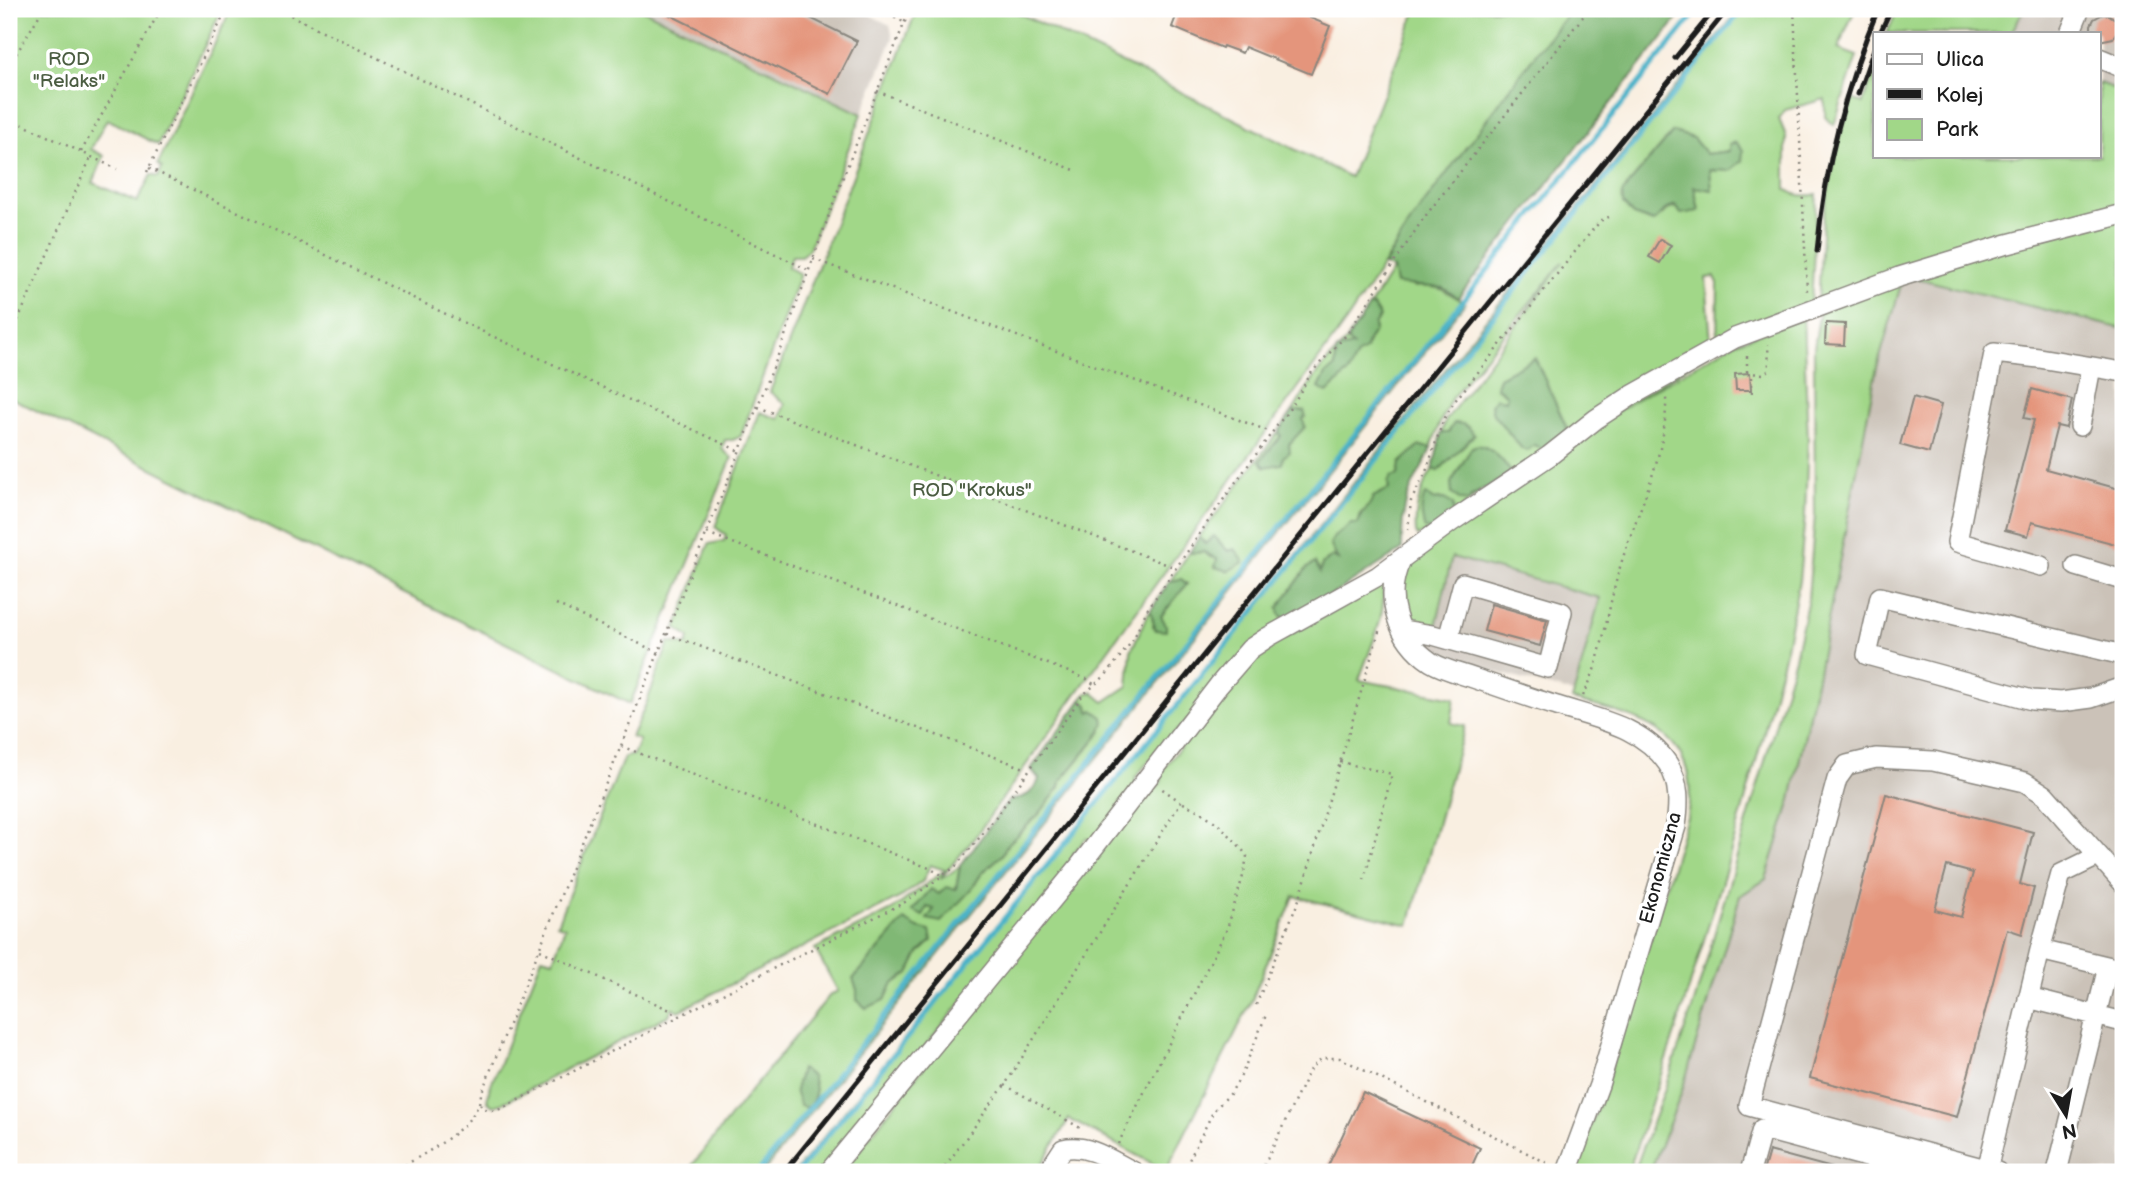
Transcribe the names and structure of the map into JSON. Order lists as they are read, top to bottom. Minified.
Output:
{"streets":{"street":["Ekonomiczna"]},"parks":["ROD \"Relaks\"","ROD \"Krokus\""],"legend":["Ulica","Kolej","Park"],"north":"bottom"}
